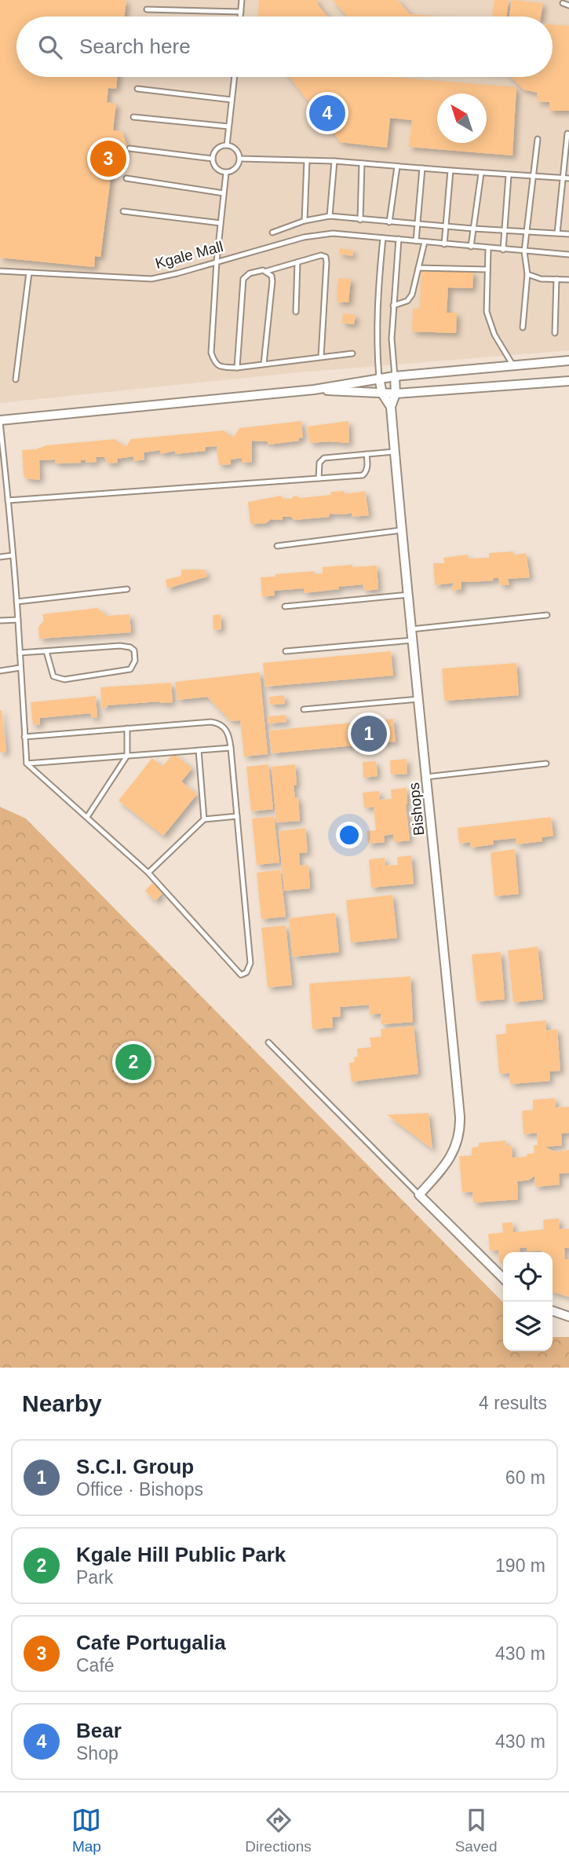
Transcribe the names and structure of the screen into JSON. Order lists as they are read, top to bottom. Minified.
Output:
{"streets":{"street":["Bishops"],"lane":["Kgale Mall"]},"north":"top left","page":{"search":"Search here","pins":["4","3","1","2"],"heading":["Nearby","4 results"],"list":[{"mark":"1","name":"S.C.I. Group","note":"Office · Bishops","value":"60 m"},{"mark":"2","name":"Kgale Hill Public Park","note":"Park","value":"190 m"},{"mark":"3","name":"Cafe Portugalia","note":"Café","value":"430 m"},{"mark":"4","name":"Bear","note":"Shop","value":"430 m"}],"nav":["Map","Directions","Saved"]}}
